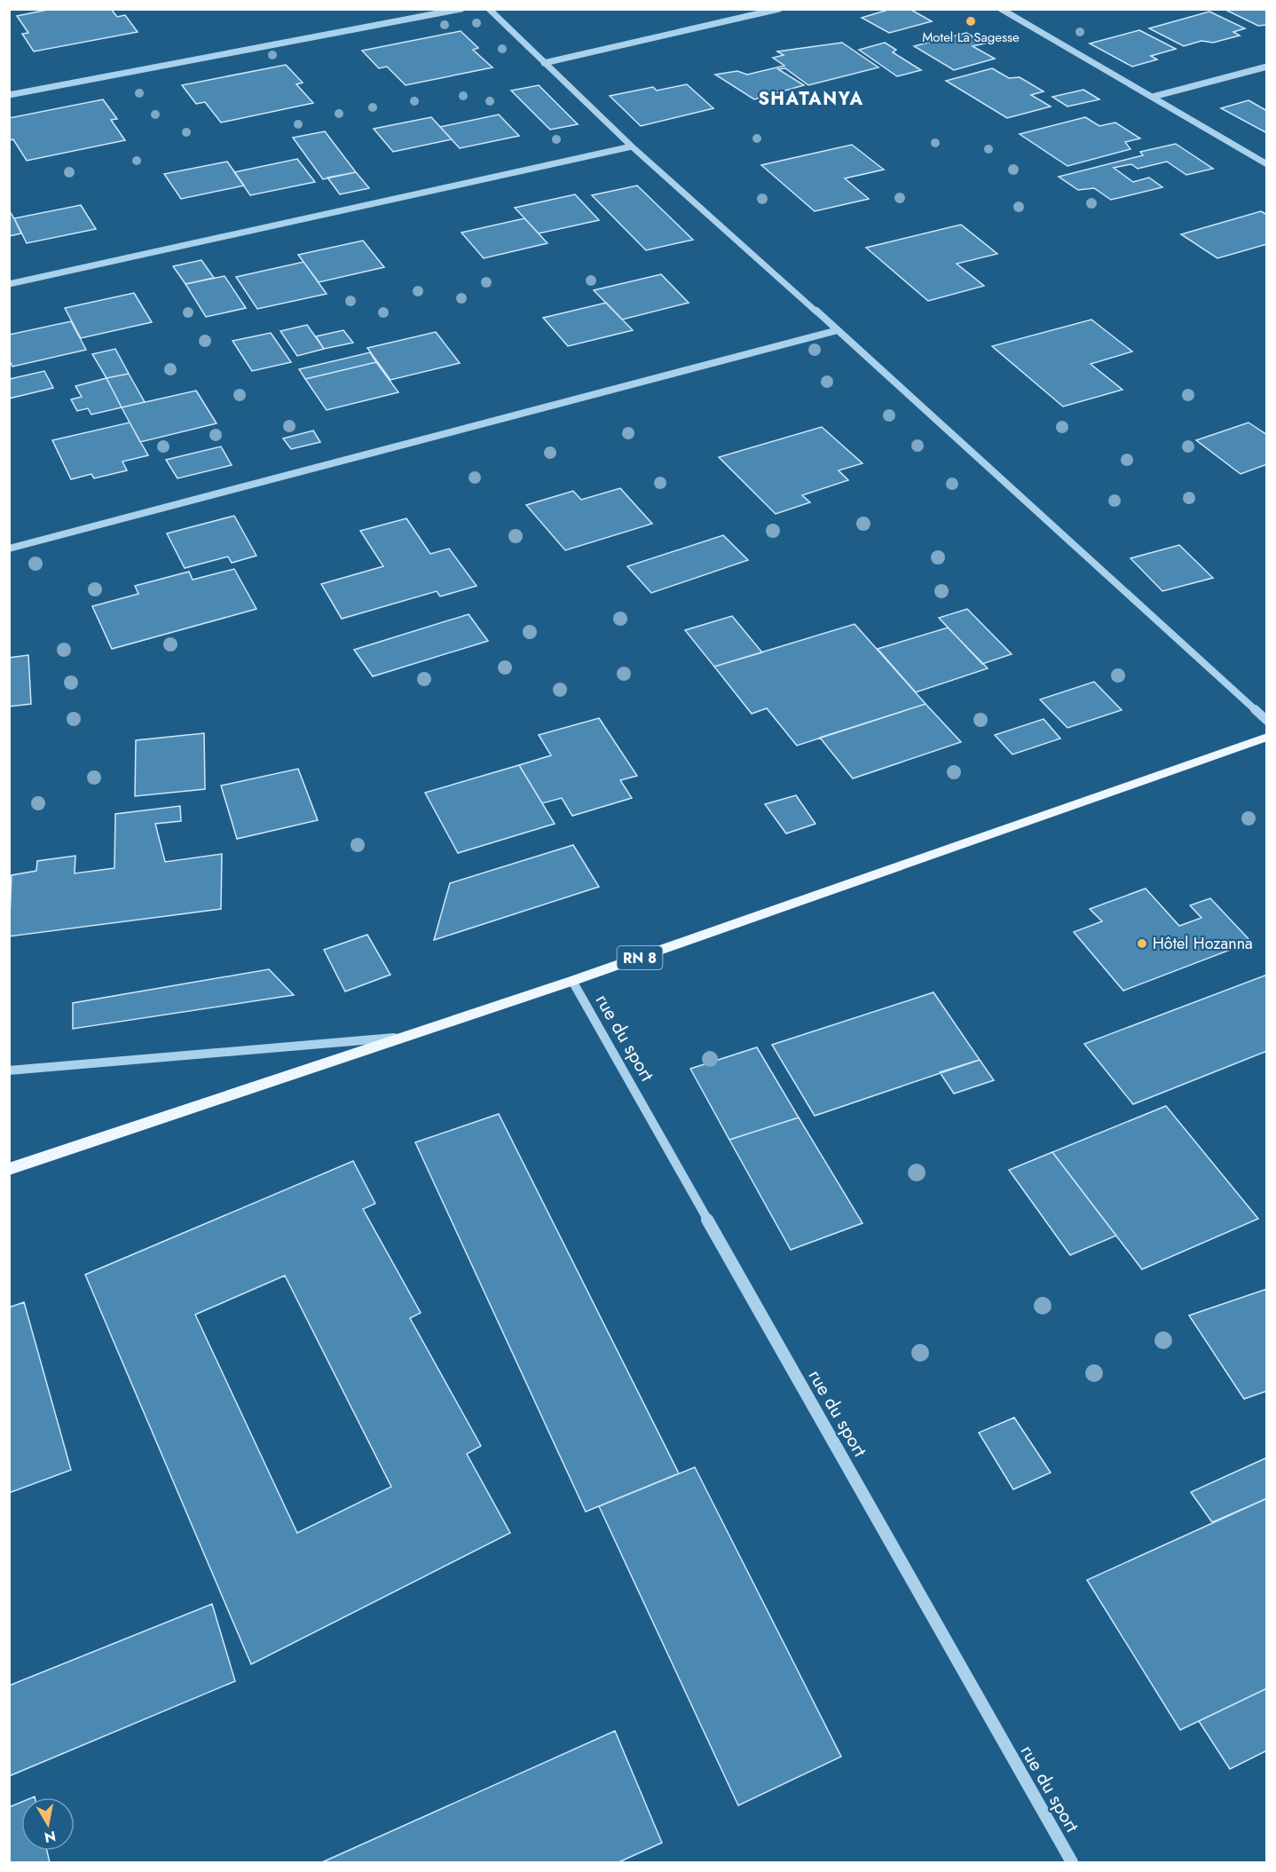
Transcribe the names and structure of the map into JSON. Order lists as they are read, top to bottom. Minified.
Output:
{"streets":{"main road":["RN 8"],"street":["rue du sport"]},"crossings":[["RN 8","rue du sport"]],"districts":["SHATANYA"],"places":["Motel La Sagesse","Hôtel Hozanna"],"north":"bottom"}
